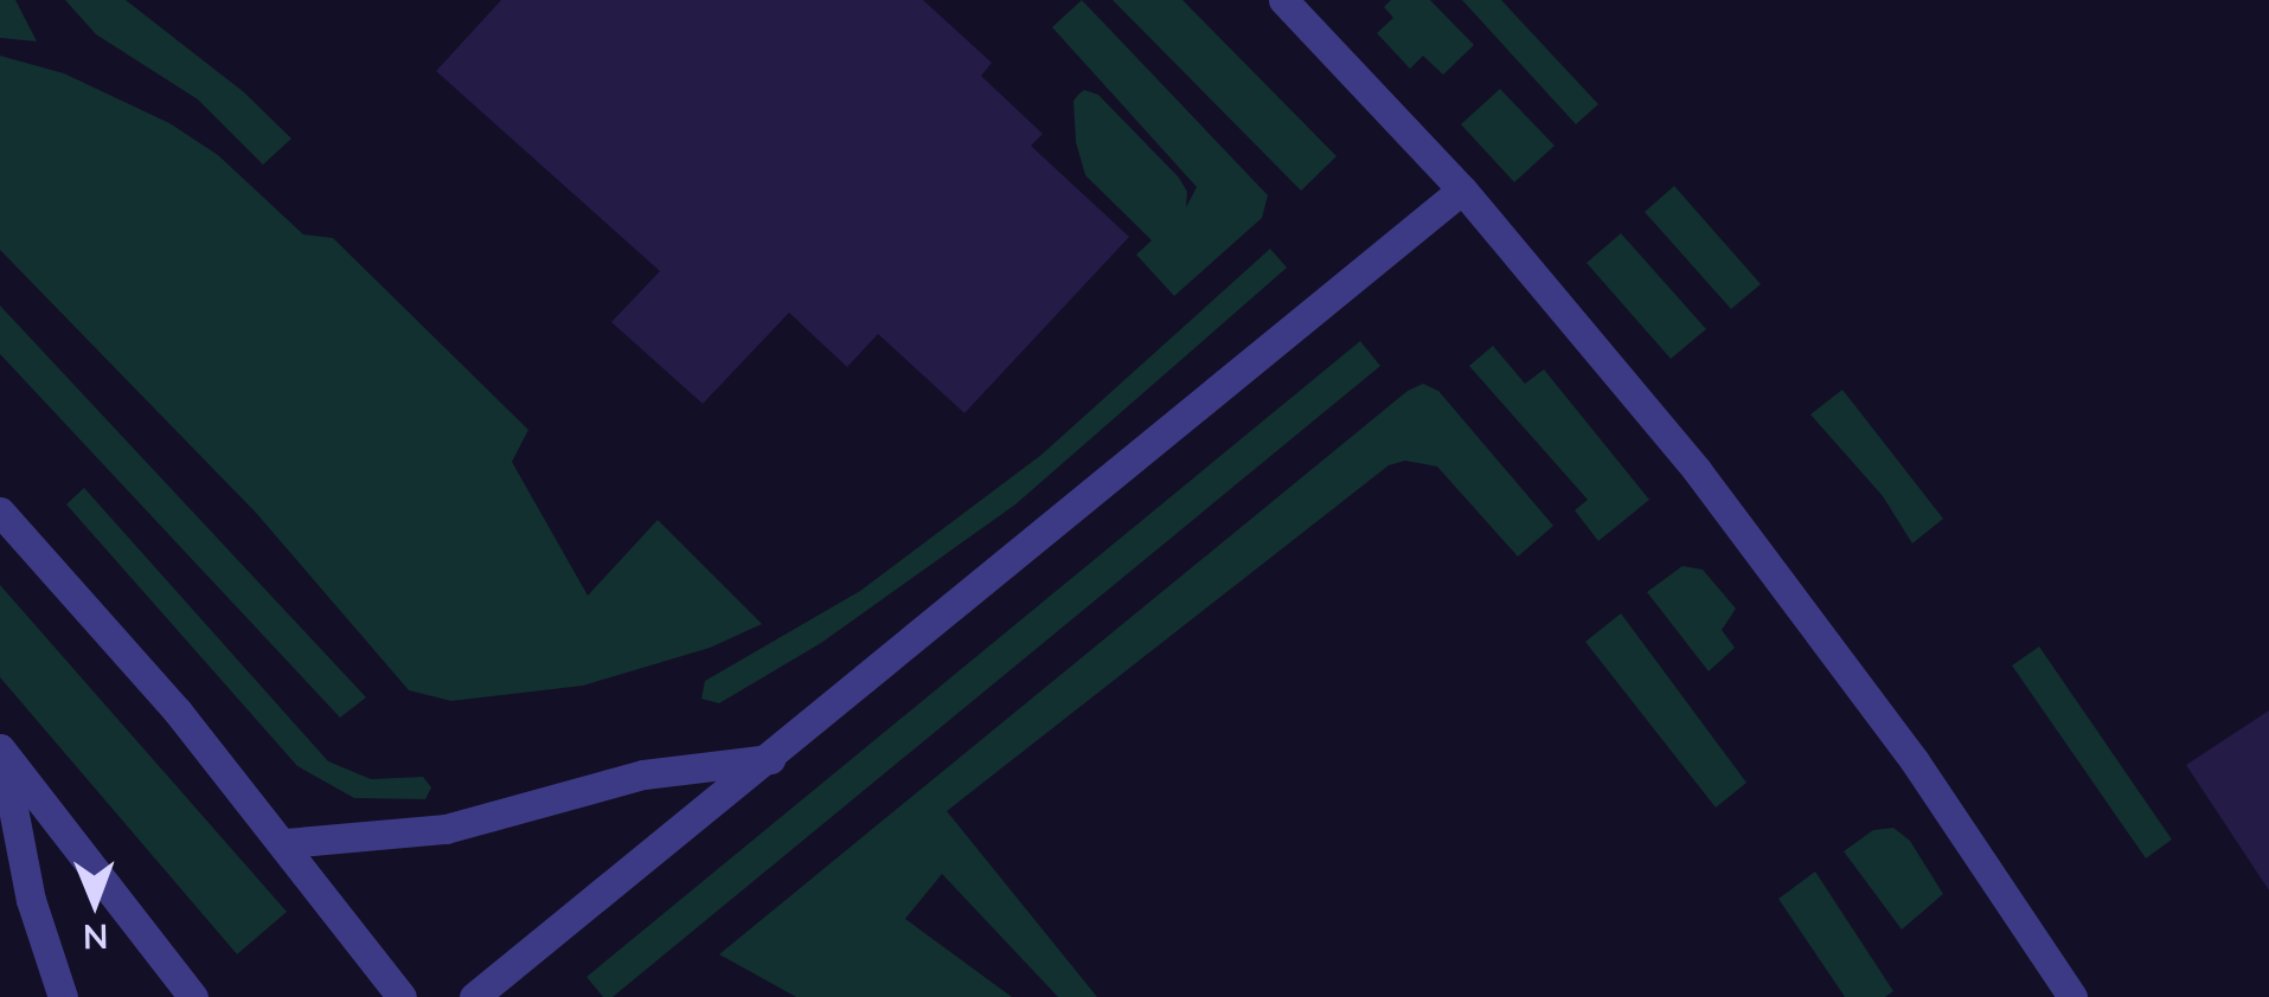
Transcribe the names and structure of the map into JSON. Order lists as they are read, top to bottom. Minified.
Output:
{"north":"bottom"}
